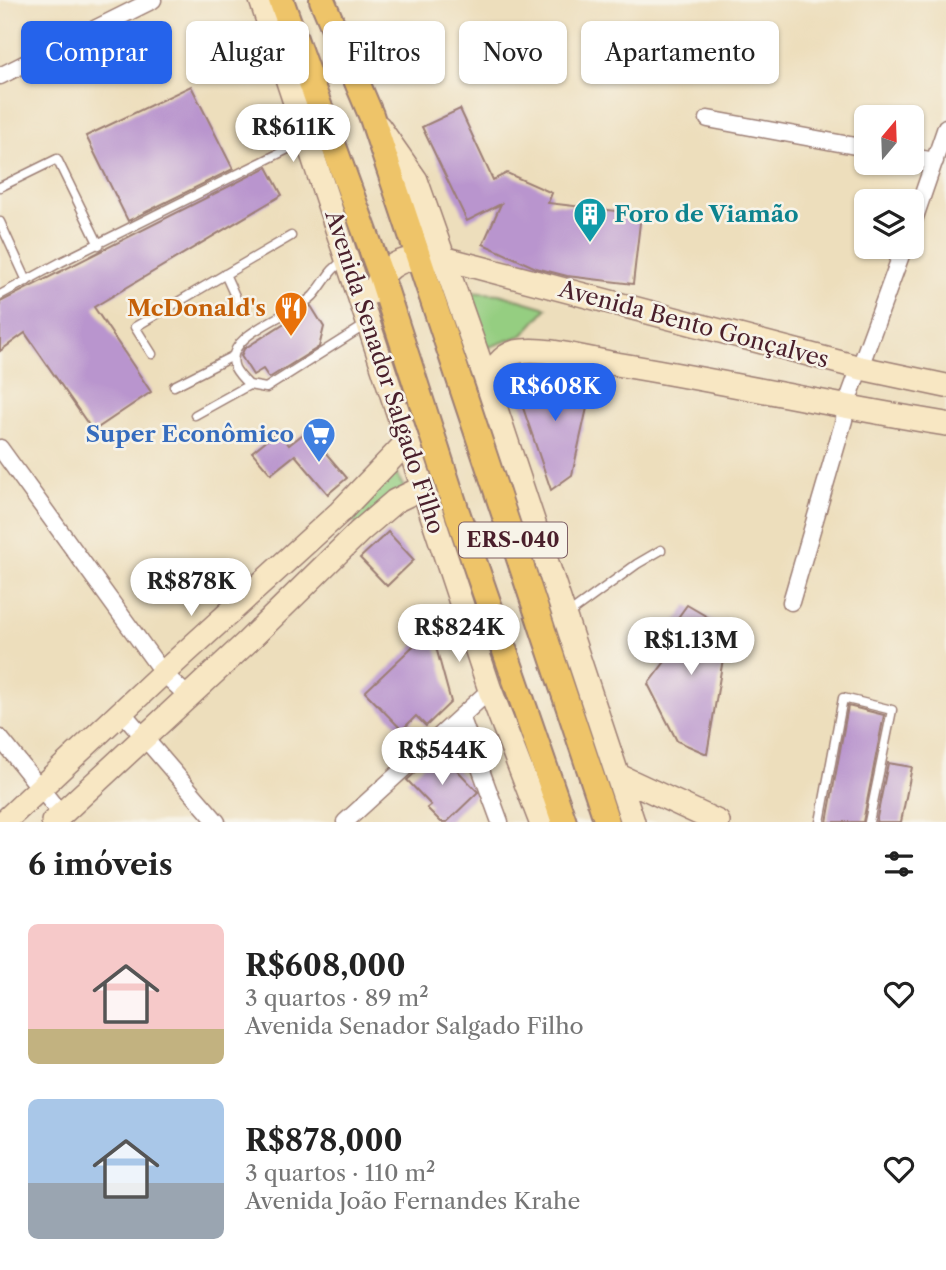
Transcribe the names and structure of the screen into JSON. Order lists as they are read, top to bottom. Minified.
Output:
{"streets":{"main road":["Avenida Bento Gonçalves","Avenida Senador Salgado Filho","ERS-040"]},"crossings":[["Avenida Bento Gonçalves","ERS-040"]],"places":{"building":["Foro de Viamão"],"restaurant":["McDonald's"],"supermarket":["Super Econômico"]},"north":"top","page":{"chip":["Comprar","Alugar","Filtros","Novo","Apartamento"],"price":["R$611K","R$608K","R$878K","R$824K","R$1.13M","R$544K"],"heading":"6 imóveis","list":[{"name":"R$608,000","note":"3 quartos · 89 m² · Avenida Senador Salgado Filho"},{"name":"R$878,000","note":"3 quartos · 110 m² · Avenida João Fernandes Krahe"}]}}
